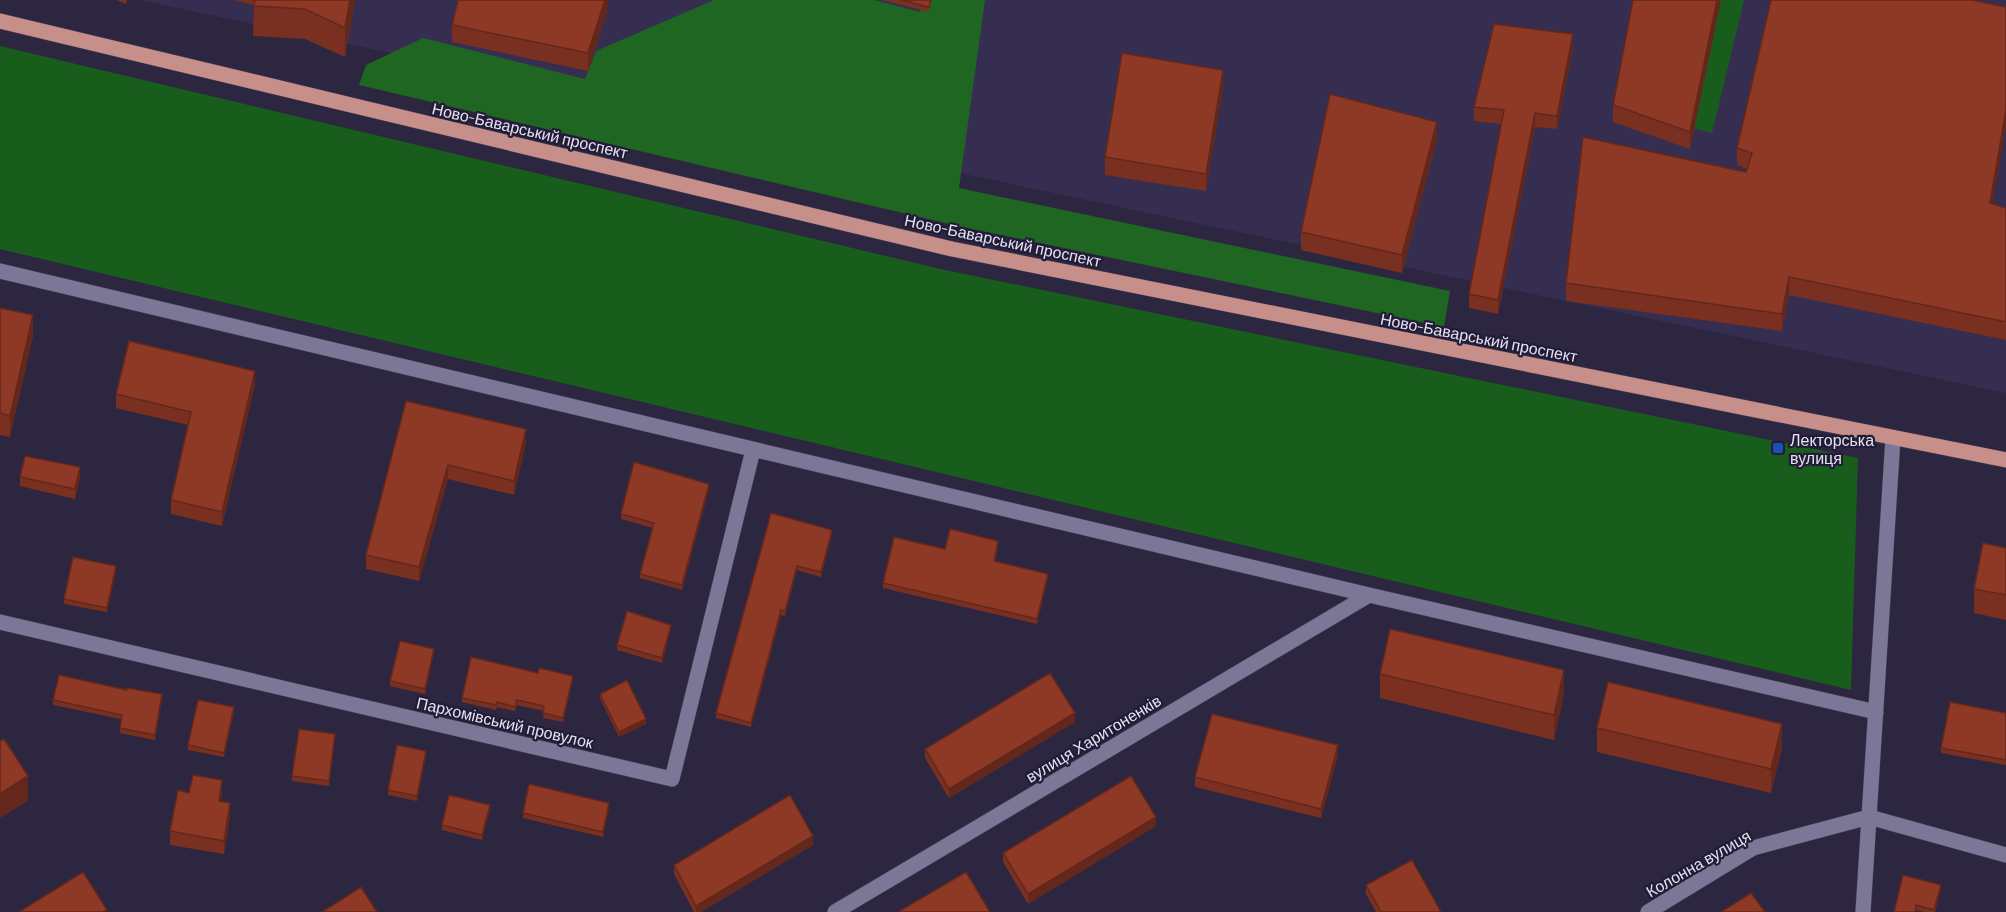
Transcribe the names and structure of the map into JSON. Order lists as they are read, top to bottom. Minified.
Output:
{"streets":{"main road":["Ново-Баварський проспект"],"street":["Пархомівський провулок","вулиця Харитоненків","Колонна вулиця"]},"places":{"transit":["Лекторська вулиця"]}}
